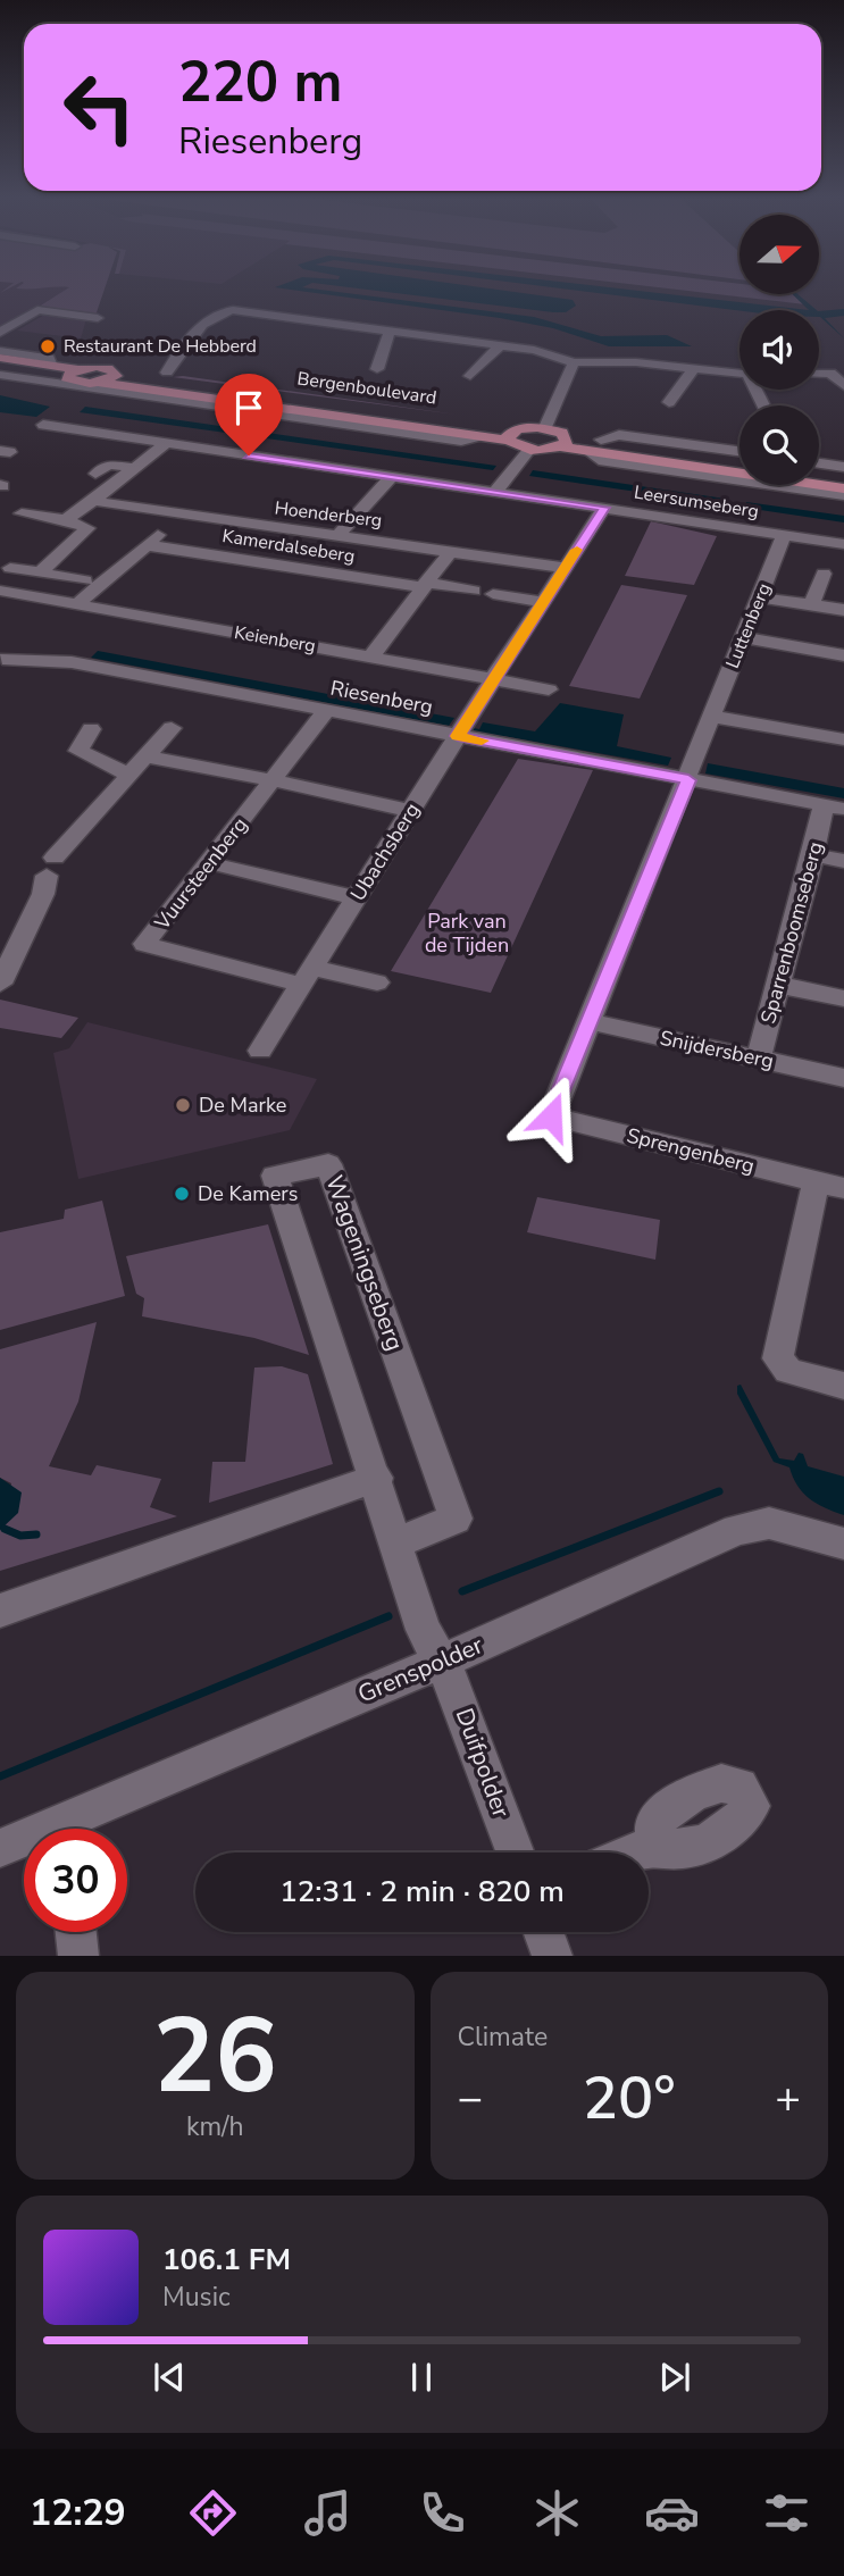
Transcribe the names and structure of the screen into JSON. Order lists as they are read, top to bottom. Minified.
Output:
{"streets":{"main road":["Bergenboulevard"],"street":["Leersumseberg","Hoenderberg","Kamerdalseberg","Luttenberg","Keienberg","Riesenberg","Ubachsberg","Vuursteenberg","Sparrenboomseberg","Snijdersberg","Sprengenberg","Wageningseberg","Grenspolder","Duifpolder"]},"crossings":[["Leersumseberg","Luttenberg"],["Leersumseberg","Ubachsberg"],["Hoenderberg","Ubachsberg"],["Luttenberg","Sprengenberg"],["Keienberg","Ubachsberg"],["Riesenberg","Ubachsberg"],["Riesenberg","Vuursteenberg"],["Riesenberg","Sparrenboomseberg"],["Riesenberg","Sprengenberg"],["Ubachsberg","Vuursteenberg"],["Sparrenboomseberg","Snijdersberg"],["Snijdersberg","Sprengenberg"],["Wageningseberg","Grenspolder"],["Wageningseberg","Duifpolder"],["Grenspolder","Duifpolder"]],"parks":["Park van de Tijden"],"places":["Restaurant De Hebberd","De Marke","De Kamers"],"north":"right","page":{"turn":["220 m","Riesenberg"],"limit":"30","trip":"12:31 · 2 min · 820 m","tile":[["26","km/h"],"Climate"],"heat":["−","20°","+"],"song":["106.1 FM","Music"],"tabs":"12:29"}}
